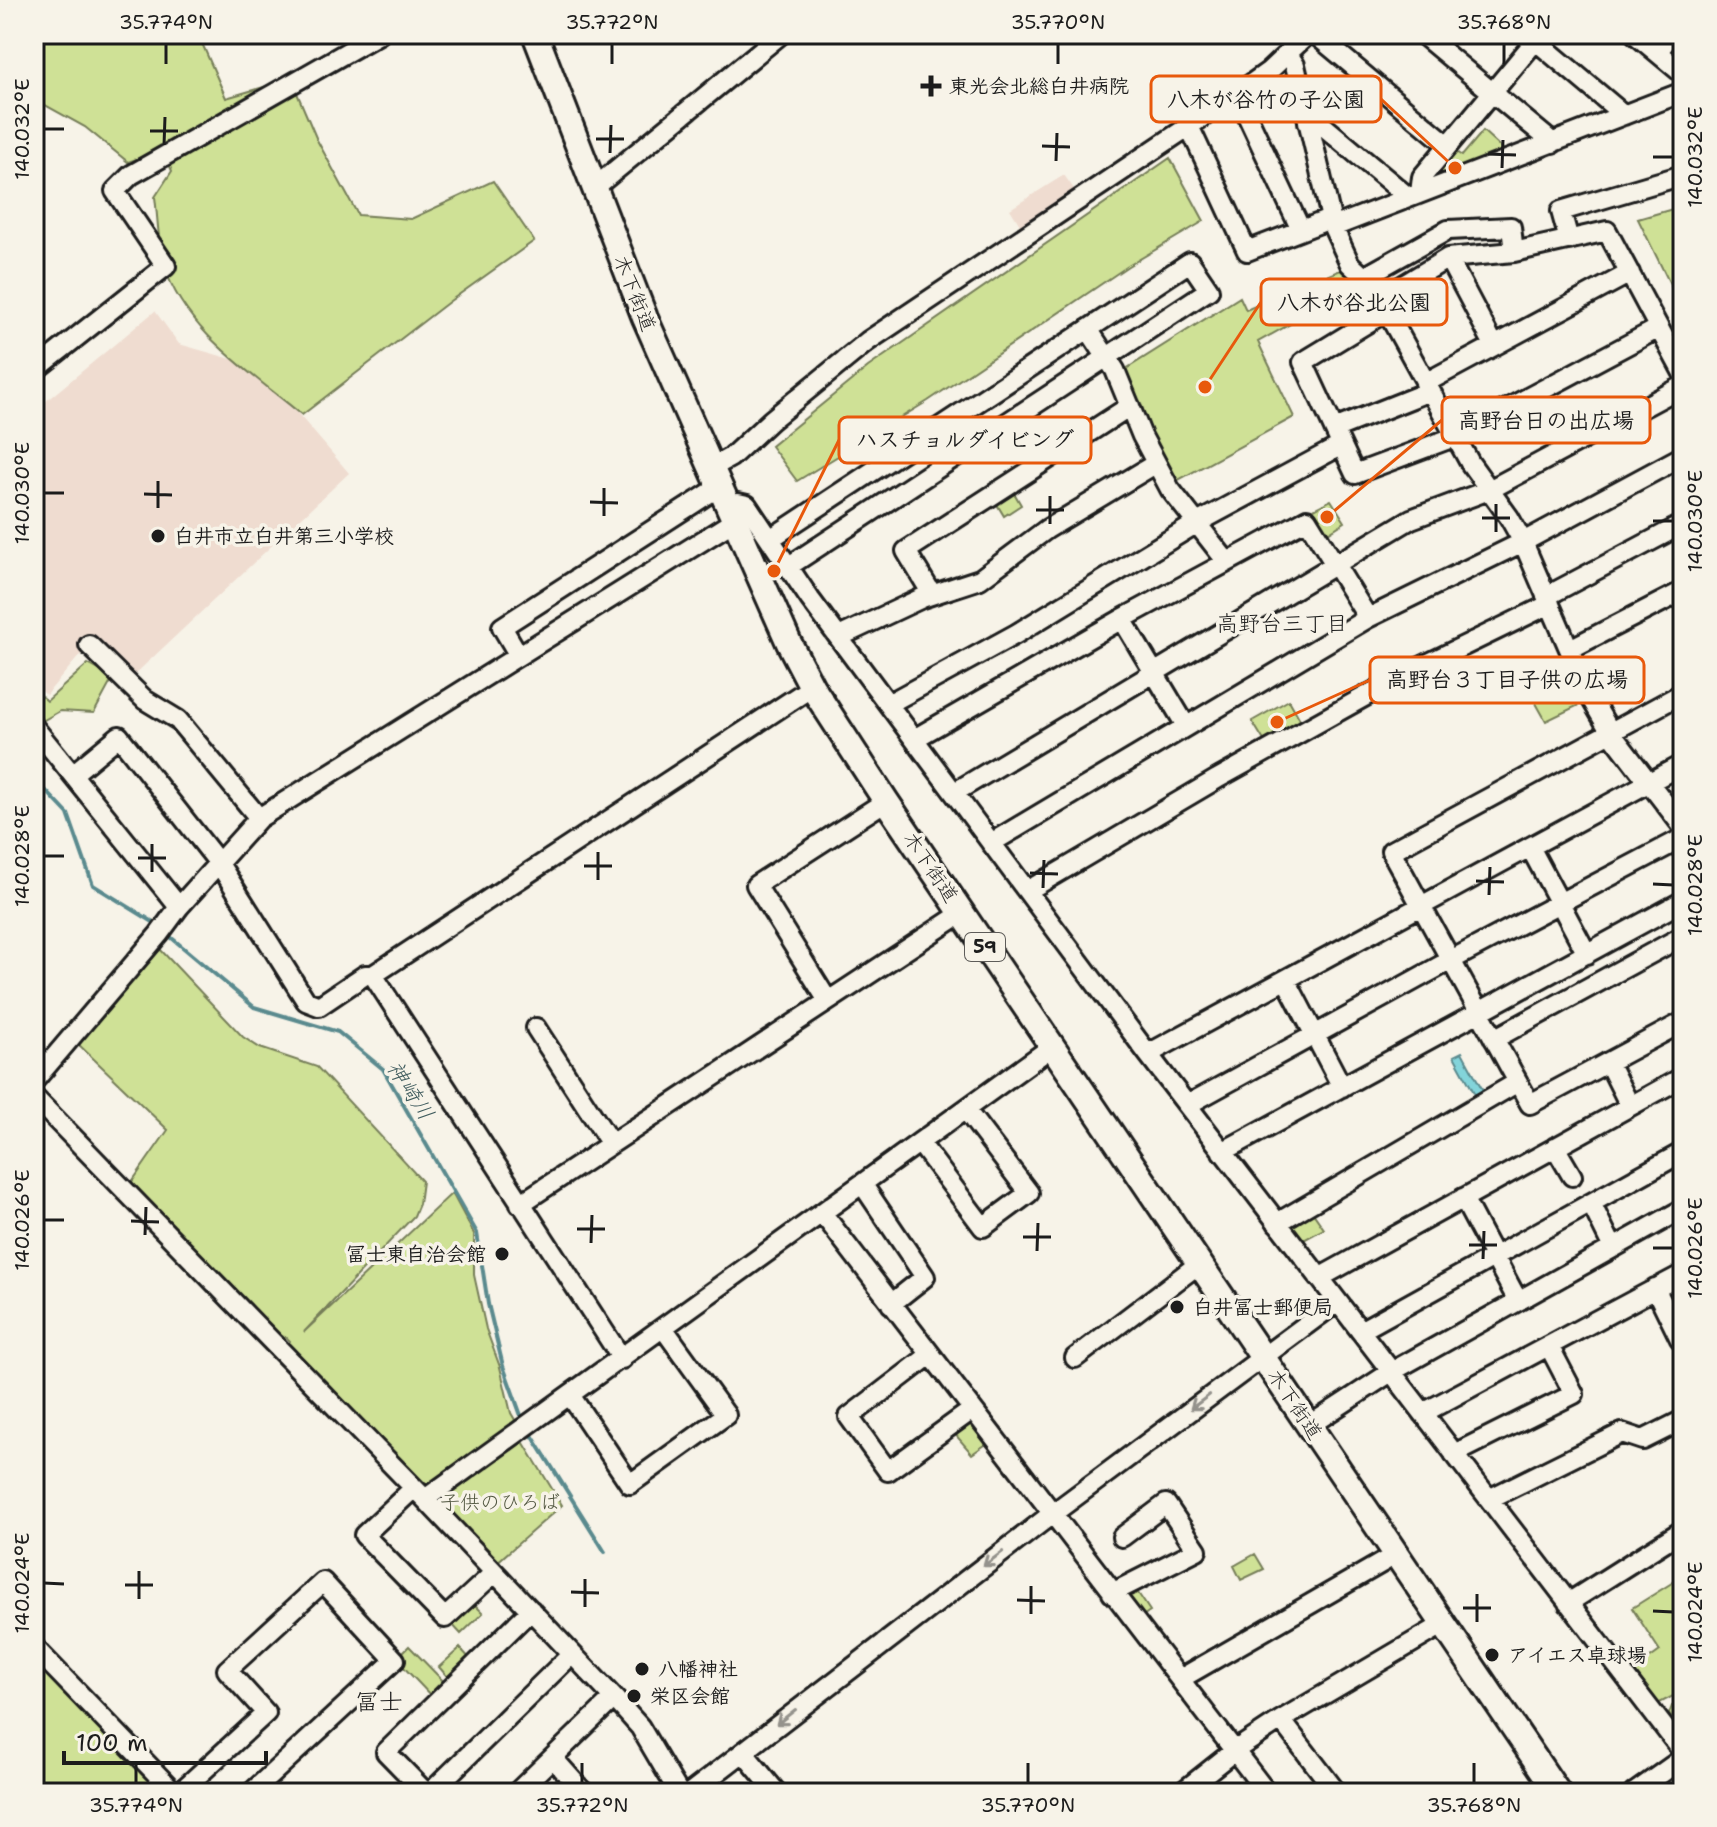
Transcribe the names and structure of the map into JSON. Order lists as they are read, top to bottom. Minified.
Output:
{"streets":{"main road":["木下街道","59"]},"districts":["高野台三丁目","冨士"],"water":["神崎川"],"parks":["子供のひろば"],"places":{"health":["東光会北総白井病院"],"other":["八木が谷竹の子公園","八木が谷北公園","高野台日の出広場","白井市立白井第三小学校","ハスチョルダイビング","高野台３丁目子供の広場","冨士東自治会館","白井冨士郵便局","アイエス卓球場","八幡神社","栄区会館"]},"scale_bar":"100 m","coordinates":["35.774°N","35.772°N","35.770°N","35.768°N","140.032°E","140.030°E","140.028°E","140.026°E","140.024°E"]}
